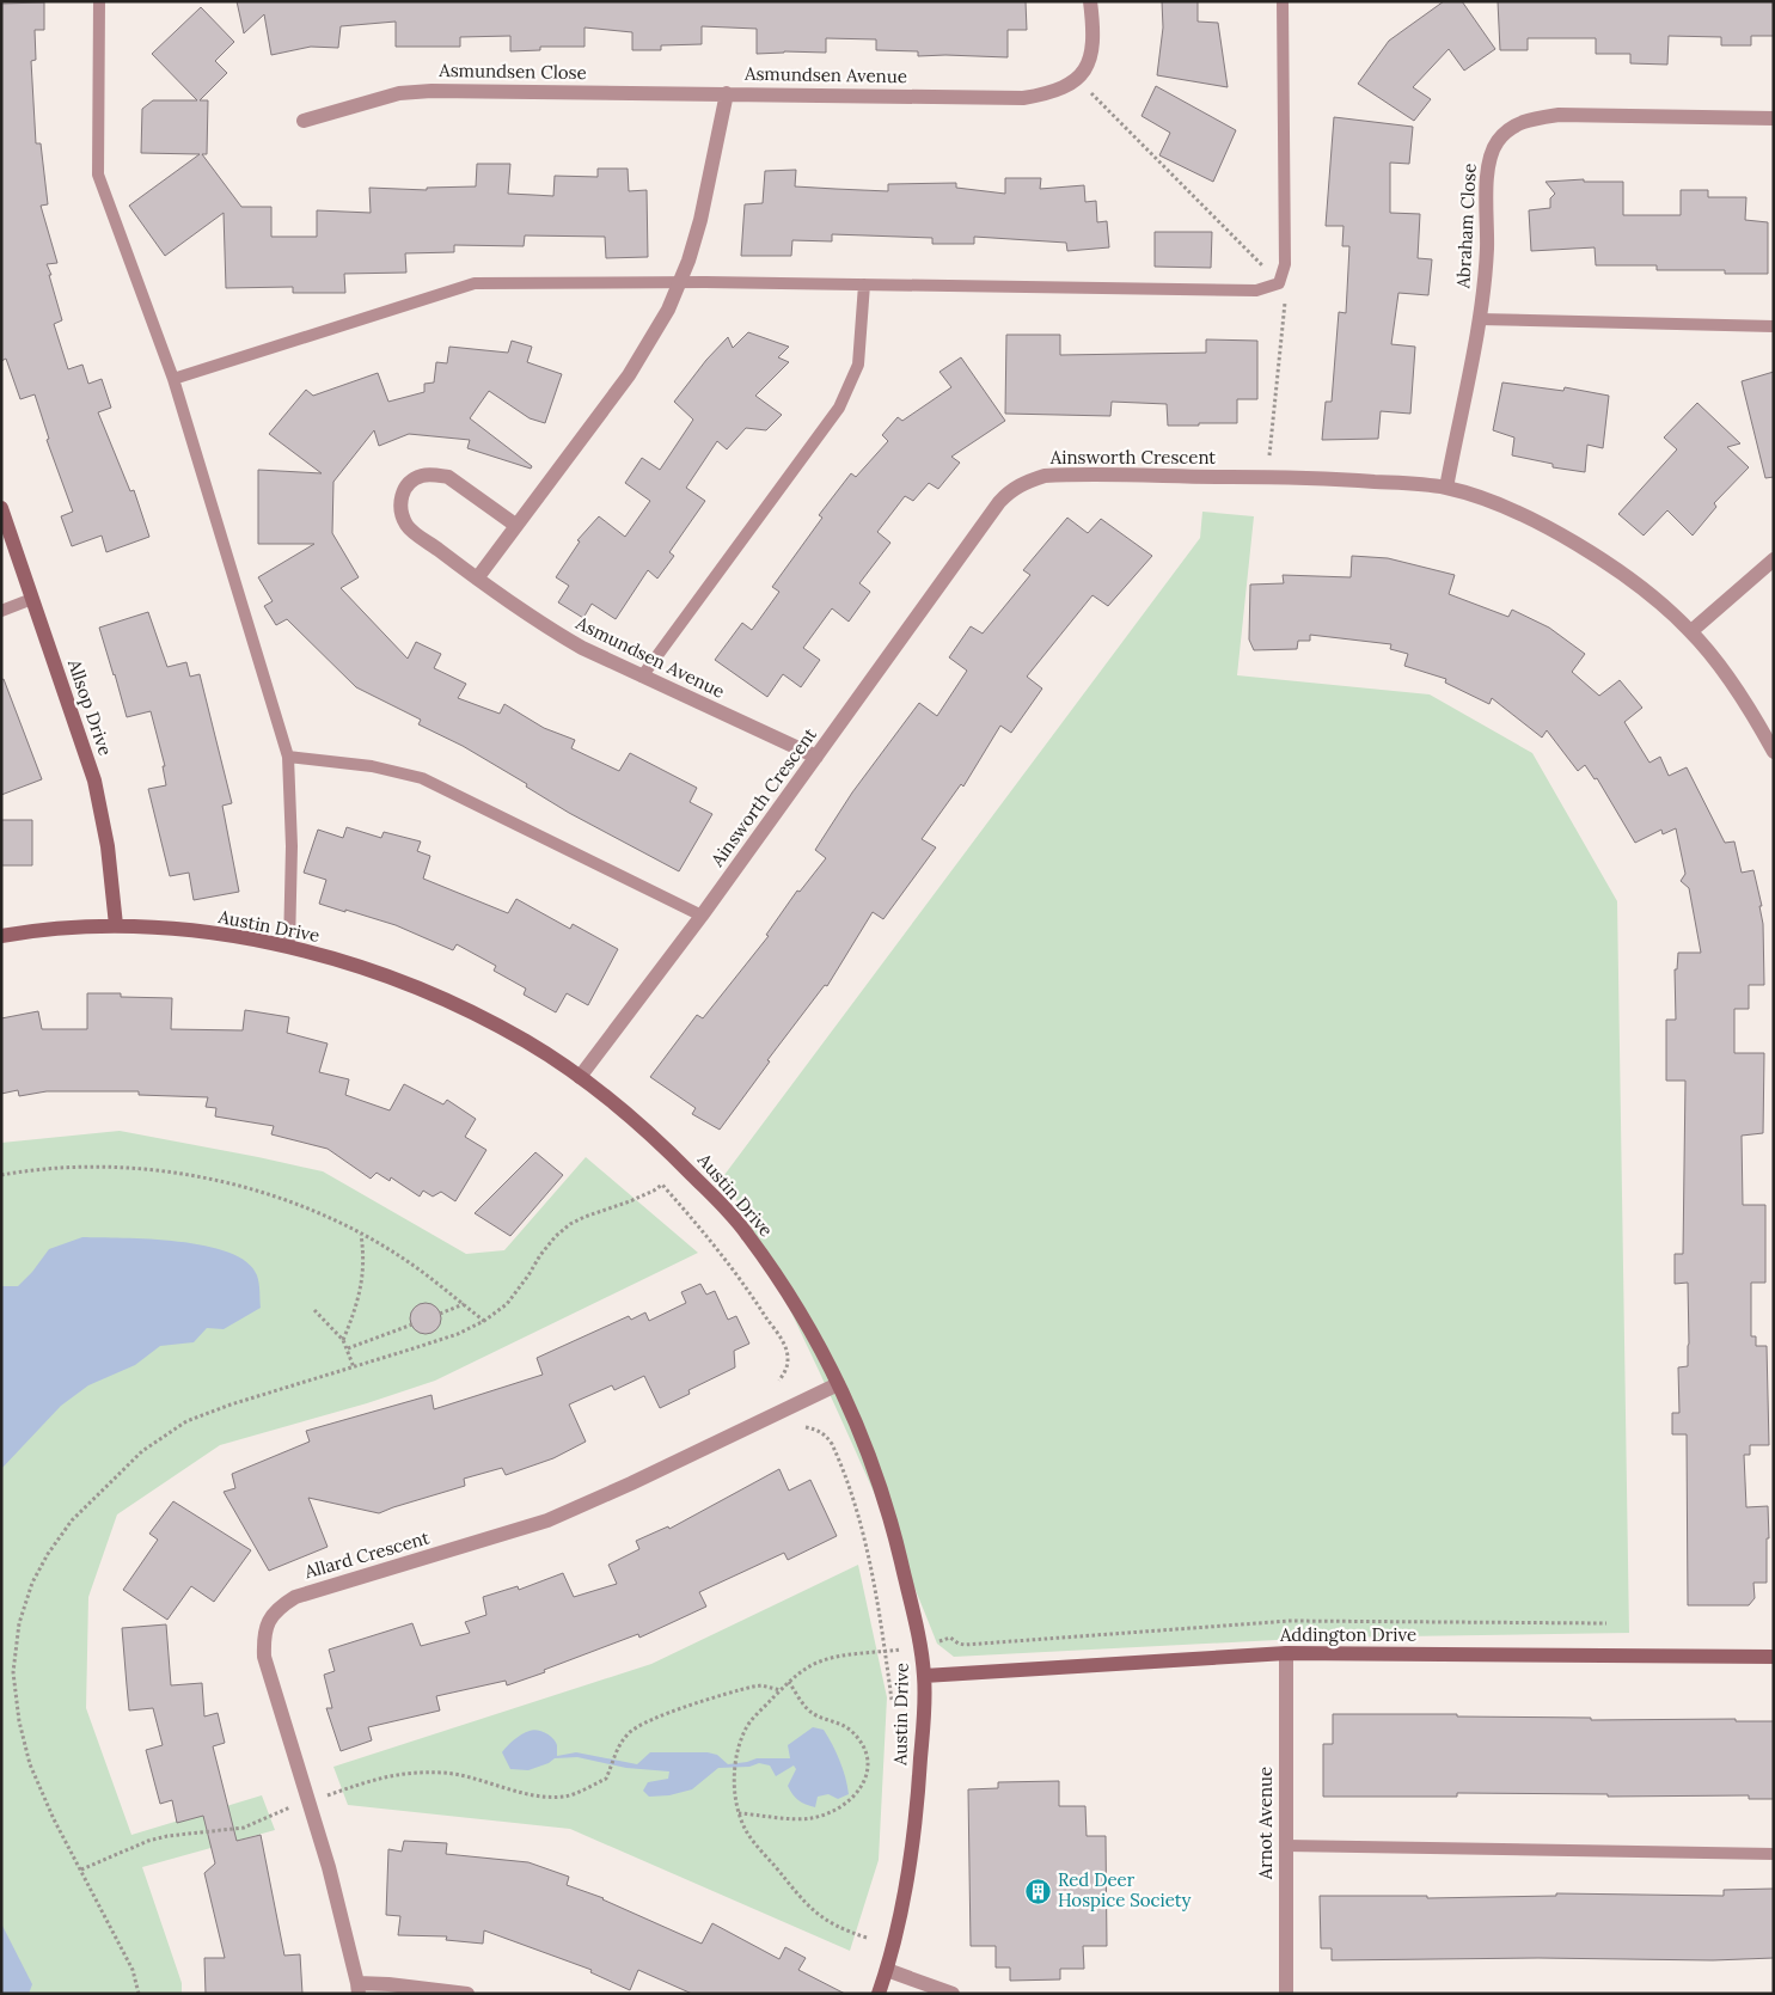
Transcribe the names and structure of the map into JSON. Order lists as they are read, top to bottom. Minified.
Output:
{"streets":{"street":["Asmundsen Close","Asmundsen Avenue","Abraham Close","Ainsworth Crescent","Allsop Drive","Austin Drive","Allard Crescent","Addington Drive","Arnot Avenue"]},"crossings":[["Asmundsen Close","Asmundsen Avenue"],["Asmundsen Avenue","Ainsworth Crescent"],["Abraham Close","Ainsworth Crescent"],["Ainsworth Crescent","Austin Drive"],["Allsop Drive","Austin Drive"],["Austin Drive","Allard Crescent"],["Austin Drive","Addington Drive"],["Addington Drive","Arnot Avenue"]],"places":{"building":["Red Deer Hospice Society"]}}
